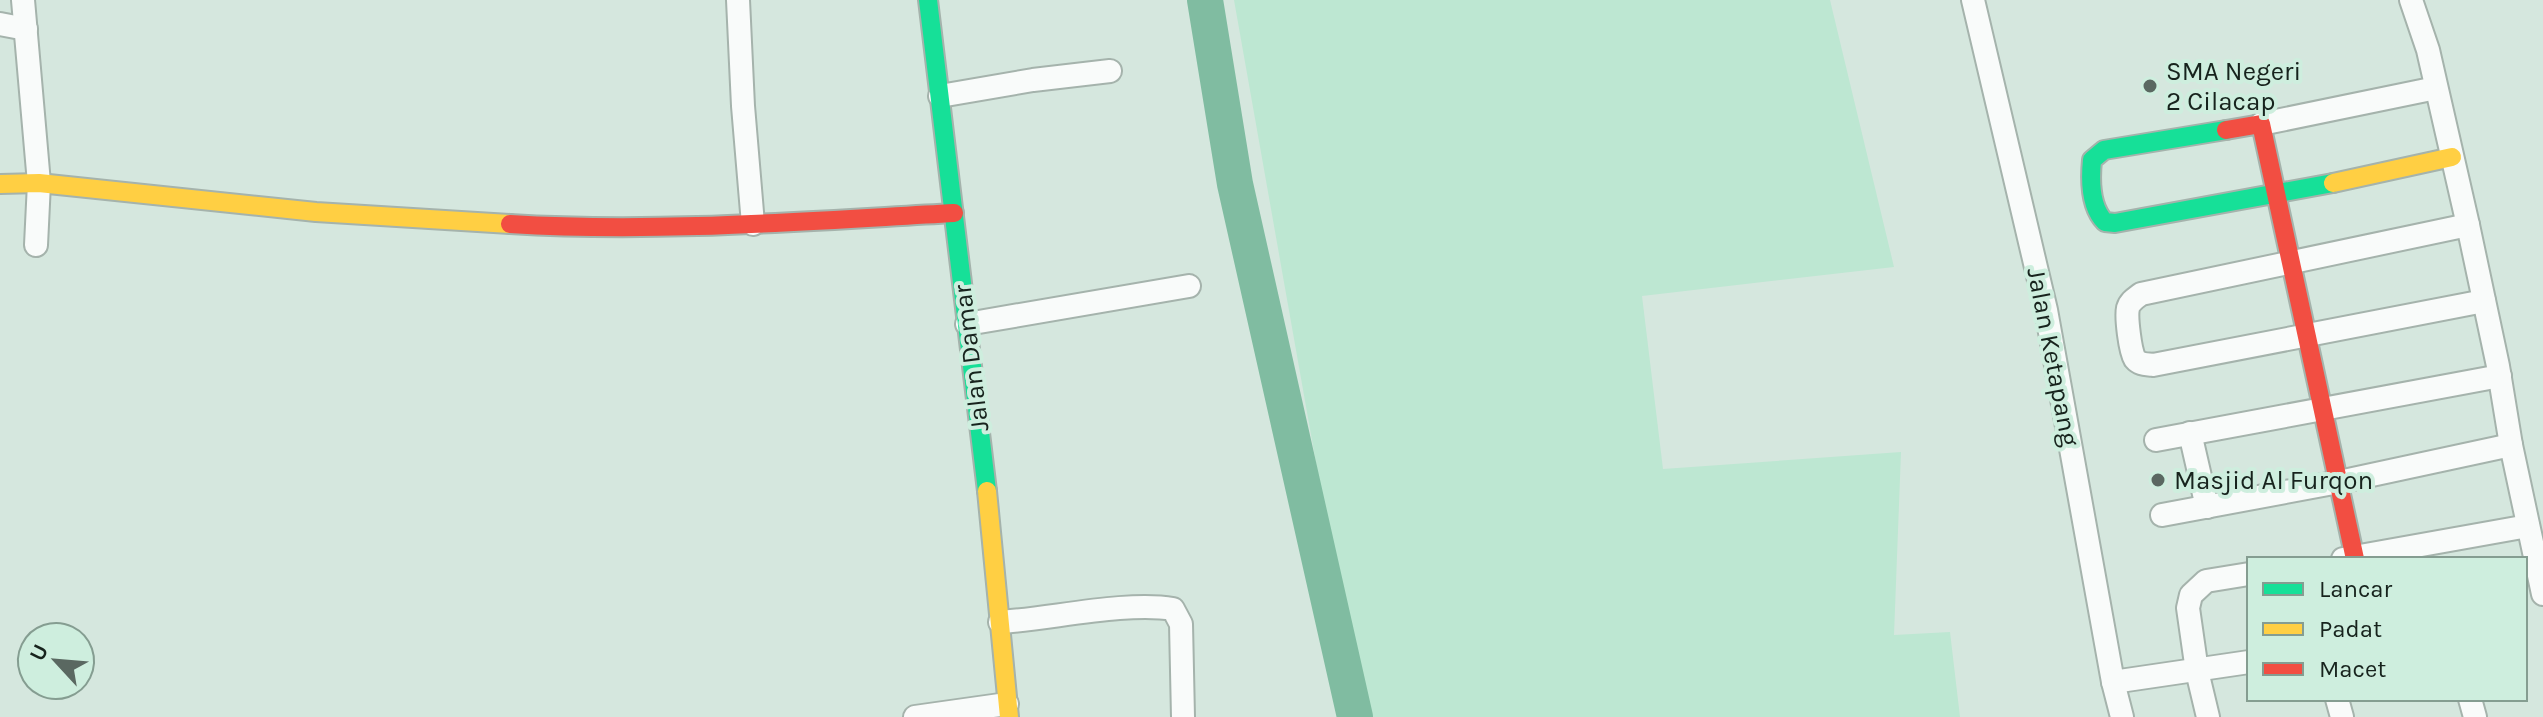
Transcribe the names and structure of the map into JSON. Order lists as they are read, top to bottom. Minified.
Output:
{"streets":{"street":["Jalan Ketapang","Jalan Damar"]},"places":["SMA Negeri 2 Cilacap","Masjid Al Furqon"],"legend":["Lancar","Padat","Macet"],"north":"top left"}
